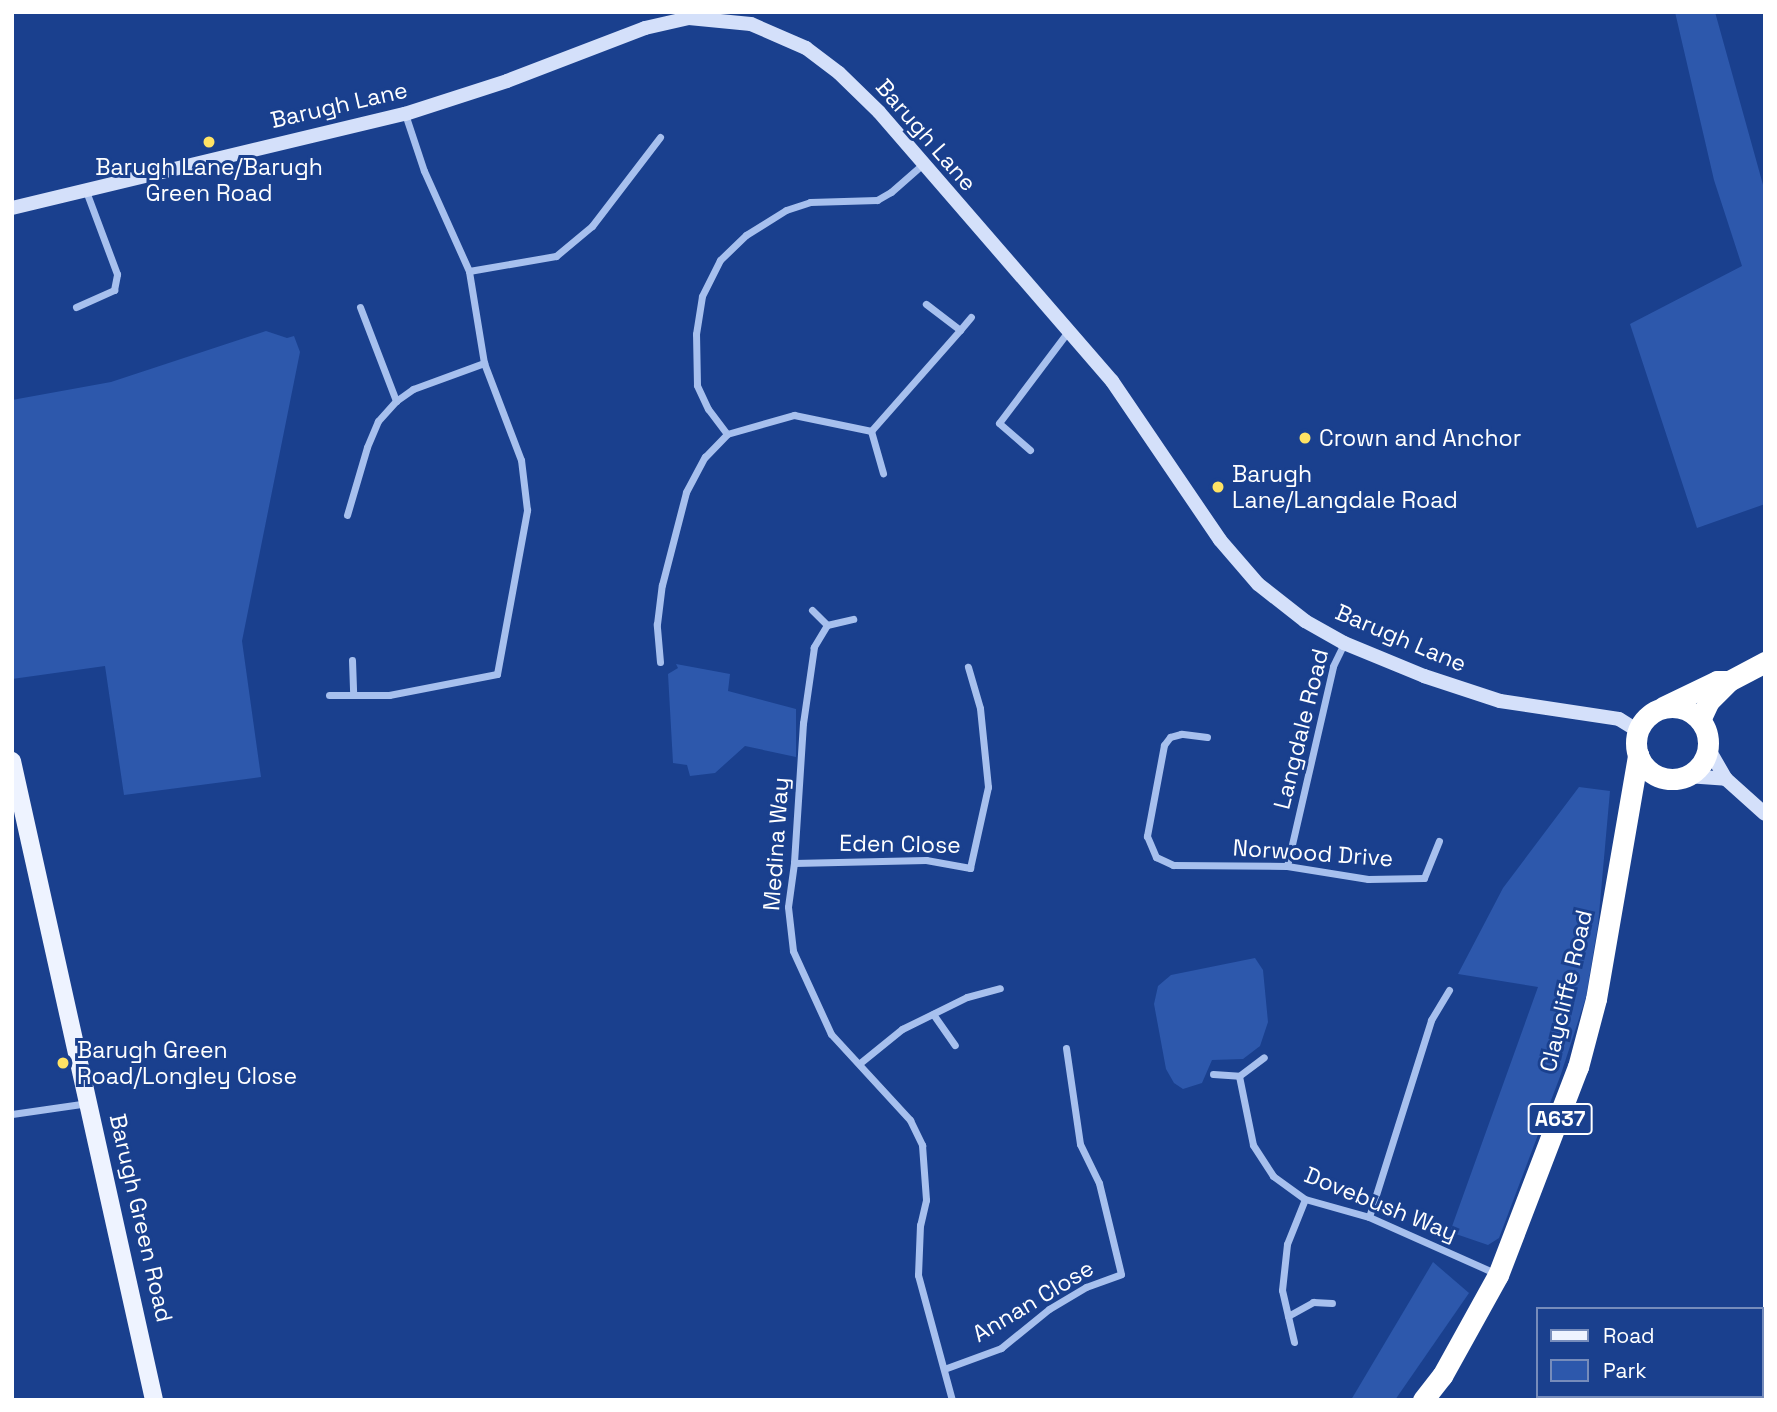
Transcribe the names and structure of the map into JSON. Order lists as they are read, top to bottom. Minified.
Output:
{"streets":{"highway":["Claycliffe Road","A637"],"main road":["Barugh Lane","Barugh Green Road"],"street":["Langdale Road","Medina Way","Eden Close","Norwood Drive","Dovebush Way","Annan Close"]},"crossings":[["Barugh Lane","Langdale Road"],["Barugh Lane","Claycliffe Road"],["Barugh Lane","A637"],["Langdale Road","Norwood Drive"],["Medina Way","Eden Close"],["Medina Way","Annan Close"],["Claycliffe Road","A637"],["Claycliffe Road","Dovebush Way"]],"places":["Barugh Lane/Barugh Green Road","Crown and Anchor","Barugh Lane/Langdale Road","Barugh Green Road/Longley Close"],"legend":["Road","Park"]}
